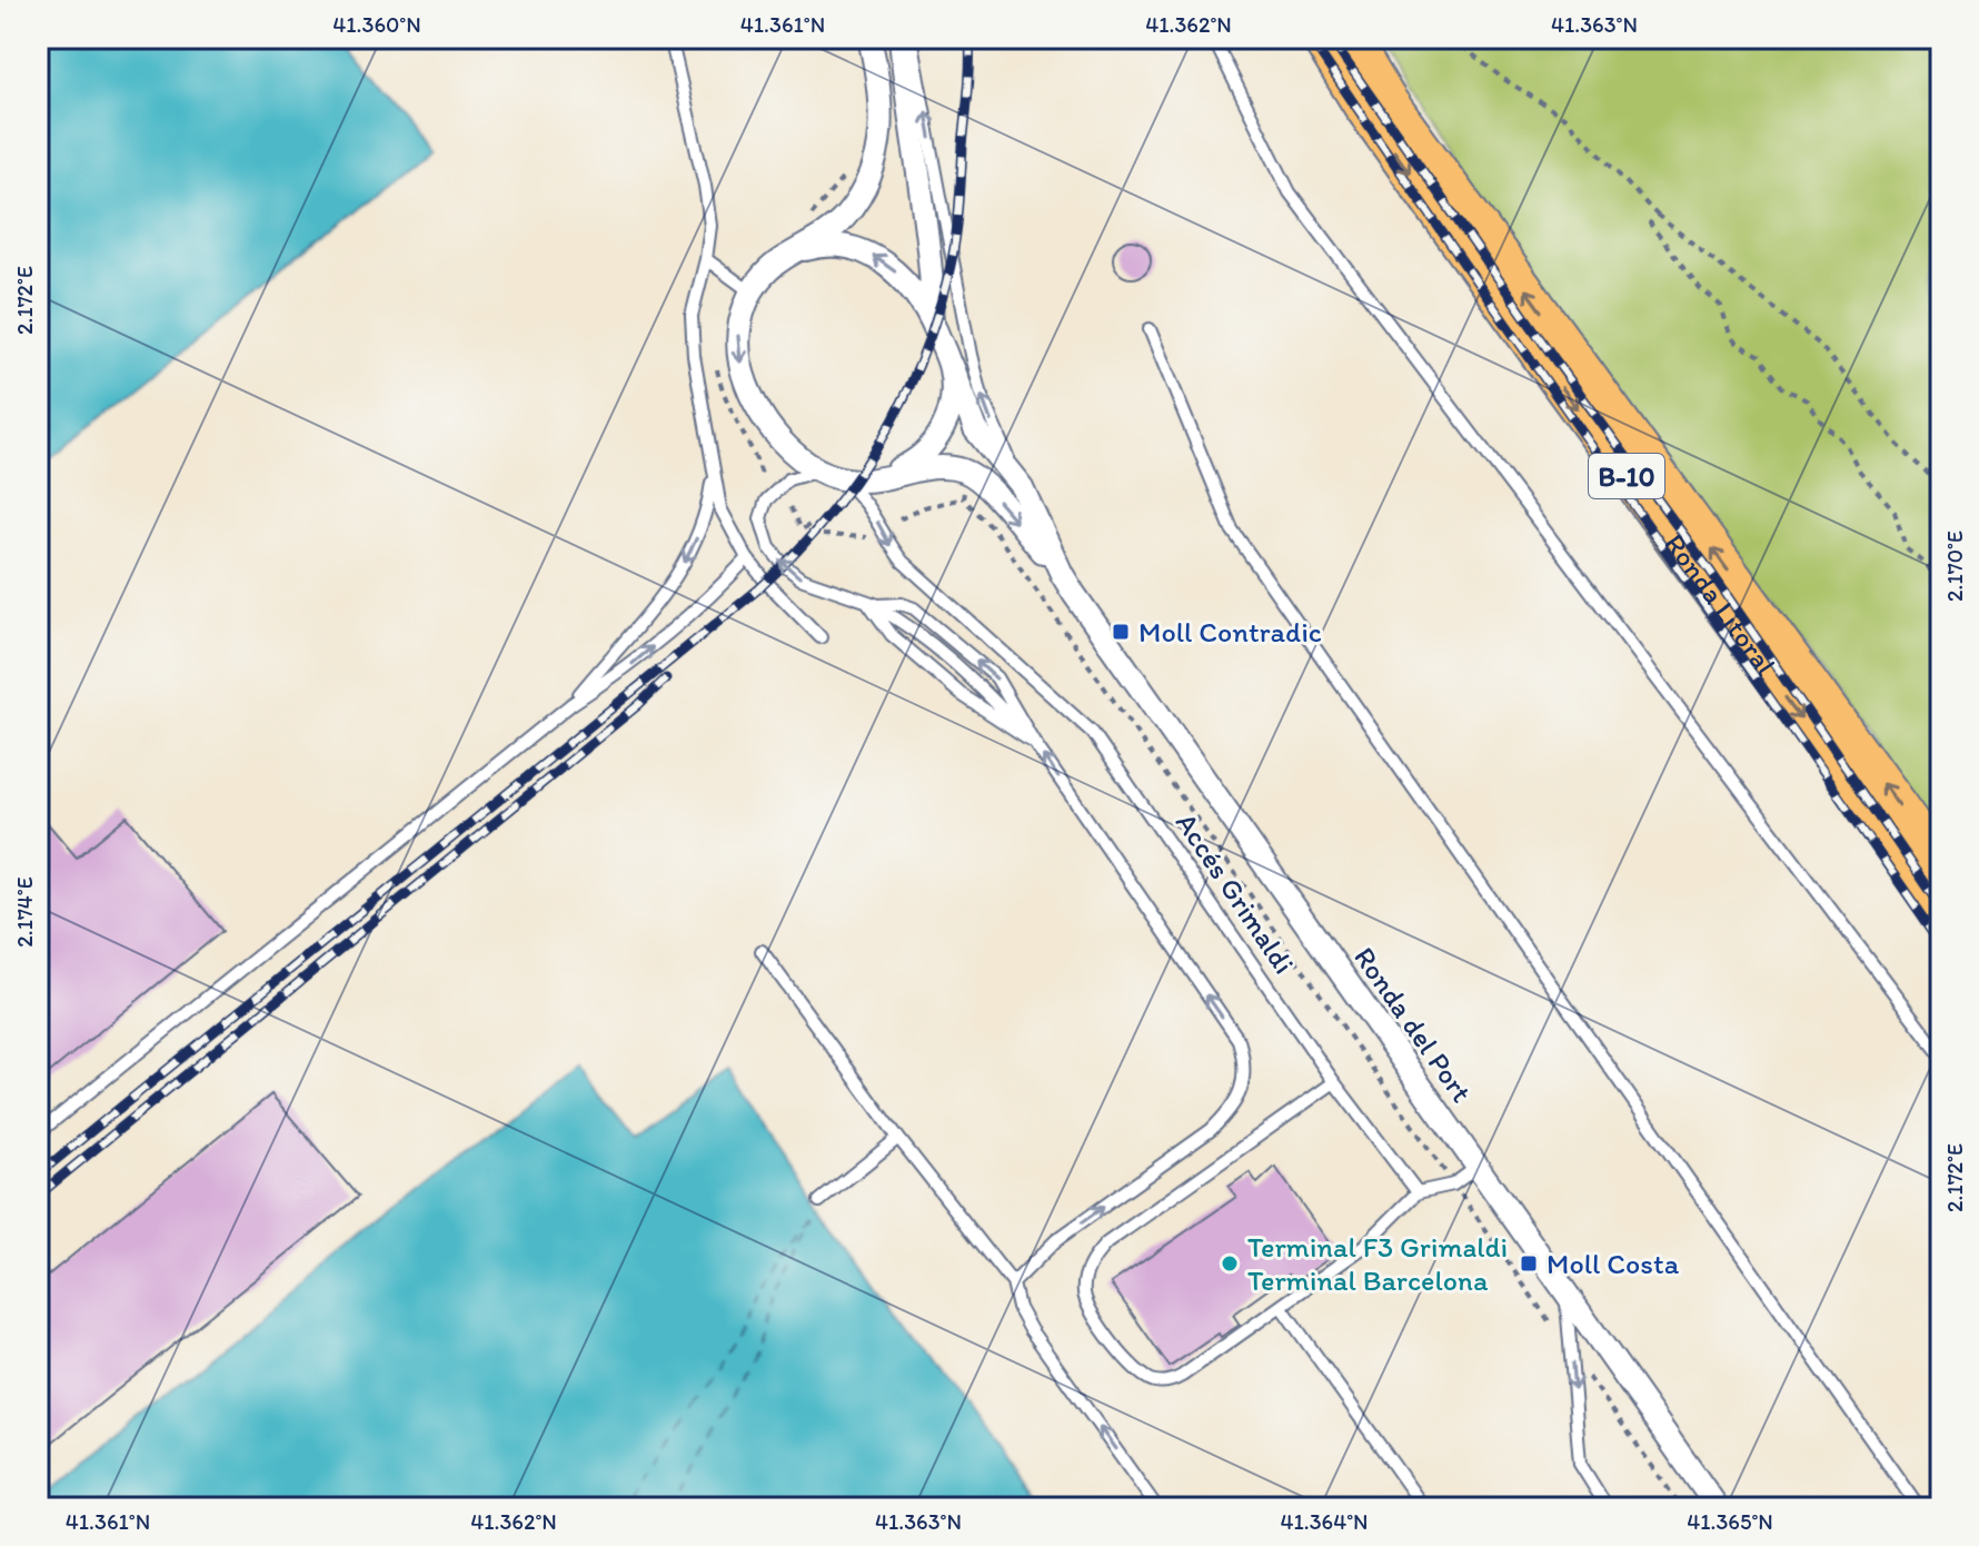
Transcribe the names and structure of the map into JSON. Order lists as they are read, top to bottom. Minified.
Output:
{"streets":{"highway":["B-10","Ronda Litoral"],"street":["Ronda del Port"],"lane":["Accés Grimaldi"]},"places":{"transit":["Moll Contradic","Moll Costa"],"other":["Terminal F3 Grimaldi Terminal Barcelona"]},"coordinates":["41.360°N","41.361°N","41.362°N","41.363°N","2.172°E","2.170°E","2.174°E","41.364°N","41.365°N"]}
